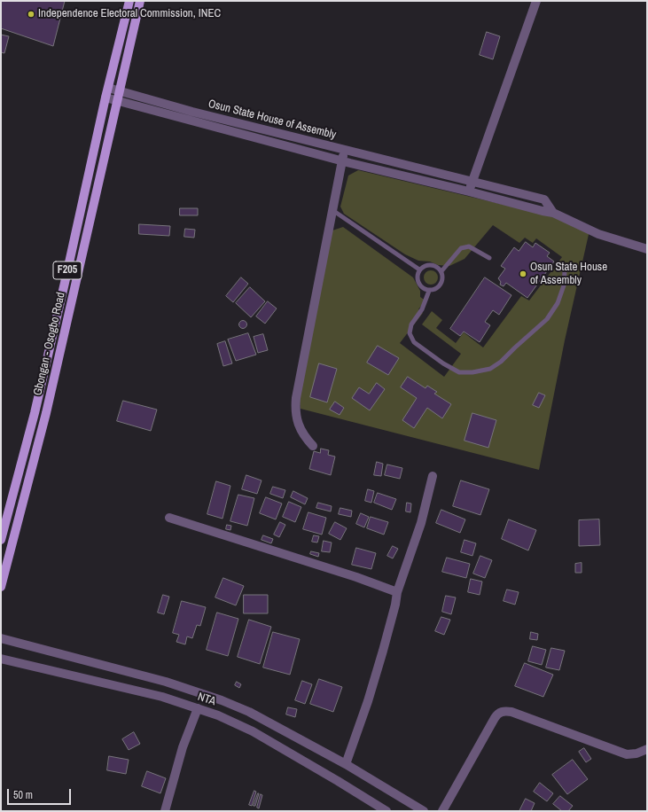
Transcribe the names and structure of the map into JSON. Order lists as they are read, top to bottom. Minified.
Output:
{"streets":{"main road":["F205","Gbongan - Osogbo Road"],"street":["Osun State House of Assembly","NTA"]},"crossings":[["Osun State House of Assembly","Gbongan - Osogbo Road"]],"places":["Independence Electoral Commission, INEC","Osun State House of Assembly"],"scale_bar":"50 m"}
